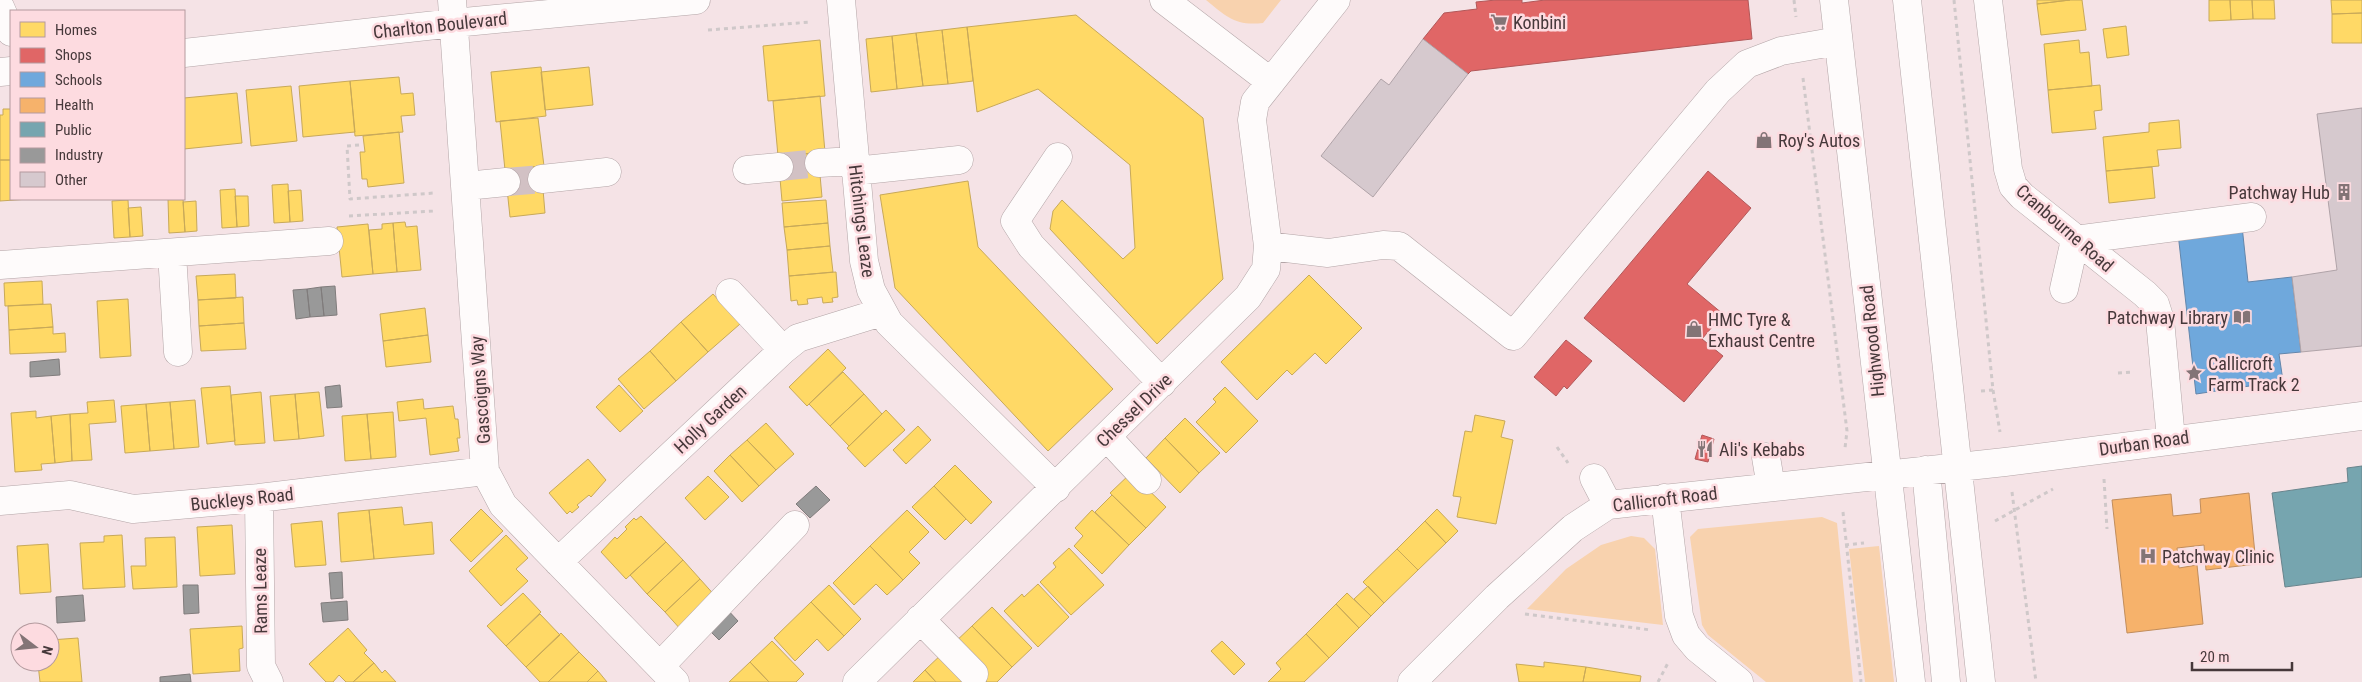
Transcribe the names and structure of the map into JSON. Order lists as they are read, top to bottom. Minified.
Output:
{"streets":{"street":["Charlton Boulevard","Hitchings Leaze","Cranbourne Road","Highwood Road","Gascoigns Way","Chessel Drive","Holly Garden","Durban Road","Buckleys Road","Callicroft Road","Rams Leaze"]},"crossings":[["Charlton Boulevard","Gascoigns Way"],["Hitchings Leaze","Chessel Drive"],["Hitchings Leaze","Holly Garden"],["Cranbourne Road","Durban Road"],["Highwood Road","Callicroft Road"],["Gascoigns Way","Holly Garden"],["Gascoigns Way","Buckleys Road"],["Durban Road","Callicroft Road"],["Buckleys Road","Rams Leaze"]],"places":{"supermarket":["Konbini"],"shop":["Roy's Autos","HMC Tyre & Exhaust Centre"],"building":["Patchway Hub"],"library":["Patchway Library"],"place":["Callicroft Farm Track 2"],"restaurant":["Ali's Kebabs"],"hospital":["Patchway Clinic"]},"legend":["Homes","Shops","Schools","Health","Public","Industry","Other"],"scale_bar":"20 m","north":"right"}
